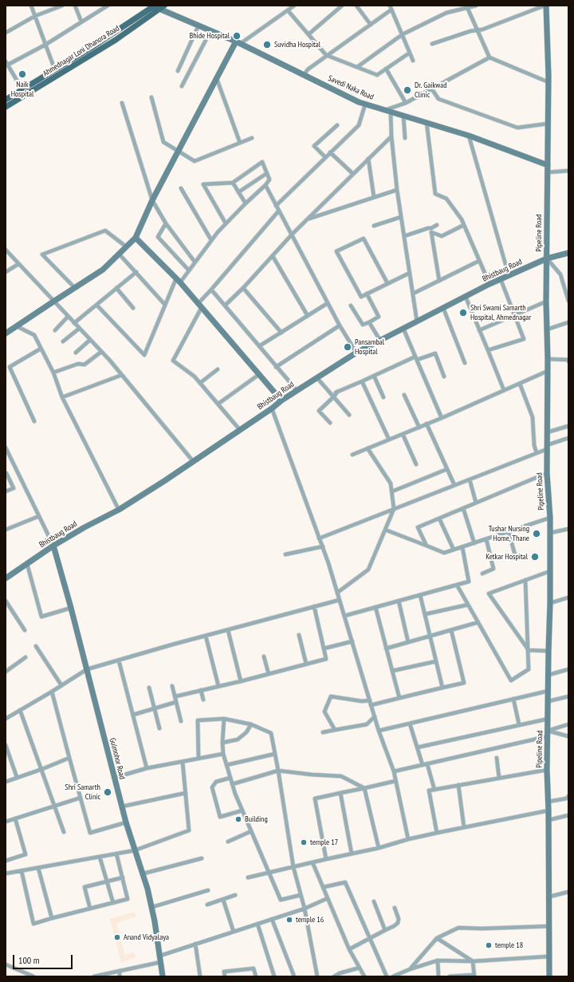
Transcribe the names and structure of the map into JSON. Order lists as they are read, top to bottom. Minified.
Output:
{"streets":{"main road":["Ahmednagar Loni Dhanora Road"],"street":["Savedi Naka Road","Pipeline Road","Bhistbaug Road","Gulmohor Road"]},"crossings":[["Ahmednagar Loni Dhanora Road","Savedi Naka Road"],["Savedi Naka Road","Pipeline Road"],["Pipeline Road","Bhistbaug Road"],["Bhistbaug Road","Gulmohor Road"]],"places":["Bhide Hospital","Suvidha Hospital","Naik Hospital","Dr. Gaikwad Clinic","Shri Swami Samarth Hospital, Ahmednagar","Pansambal Hospital","Tushar Nursing Home, Thane","Ketkar Hospital","Shri Samarth Clinic","Building","temple 17","temple 16","Anand Vidyalaya","temple 18"],"scale_bar":"100 m"}
